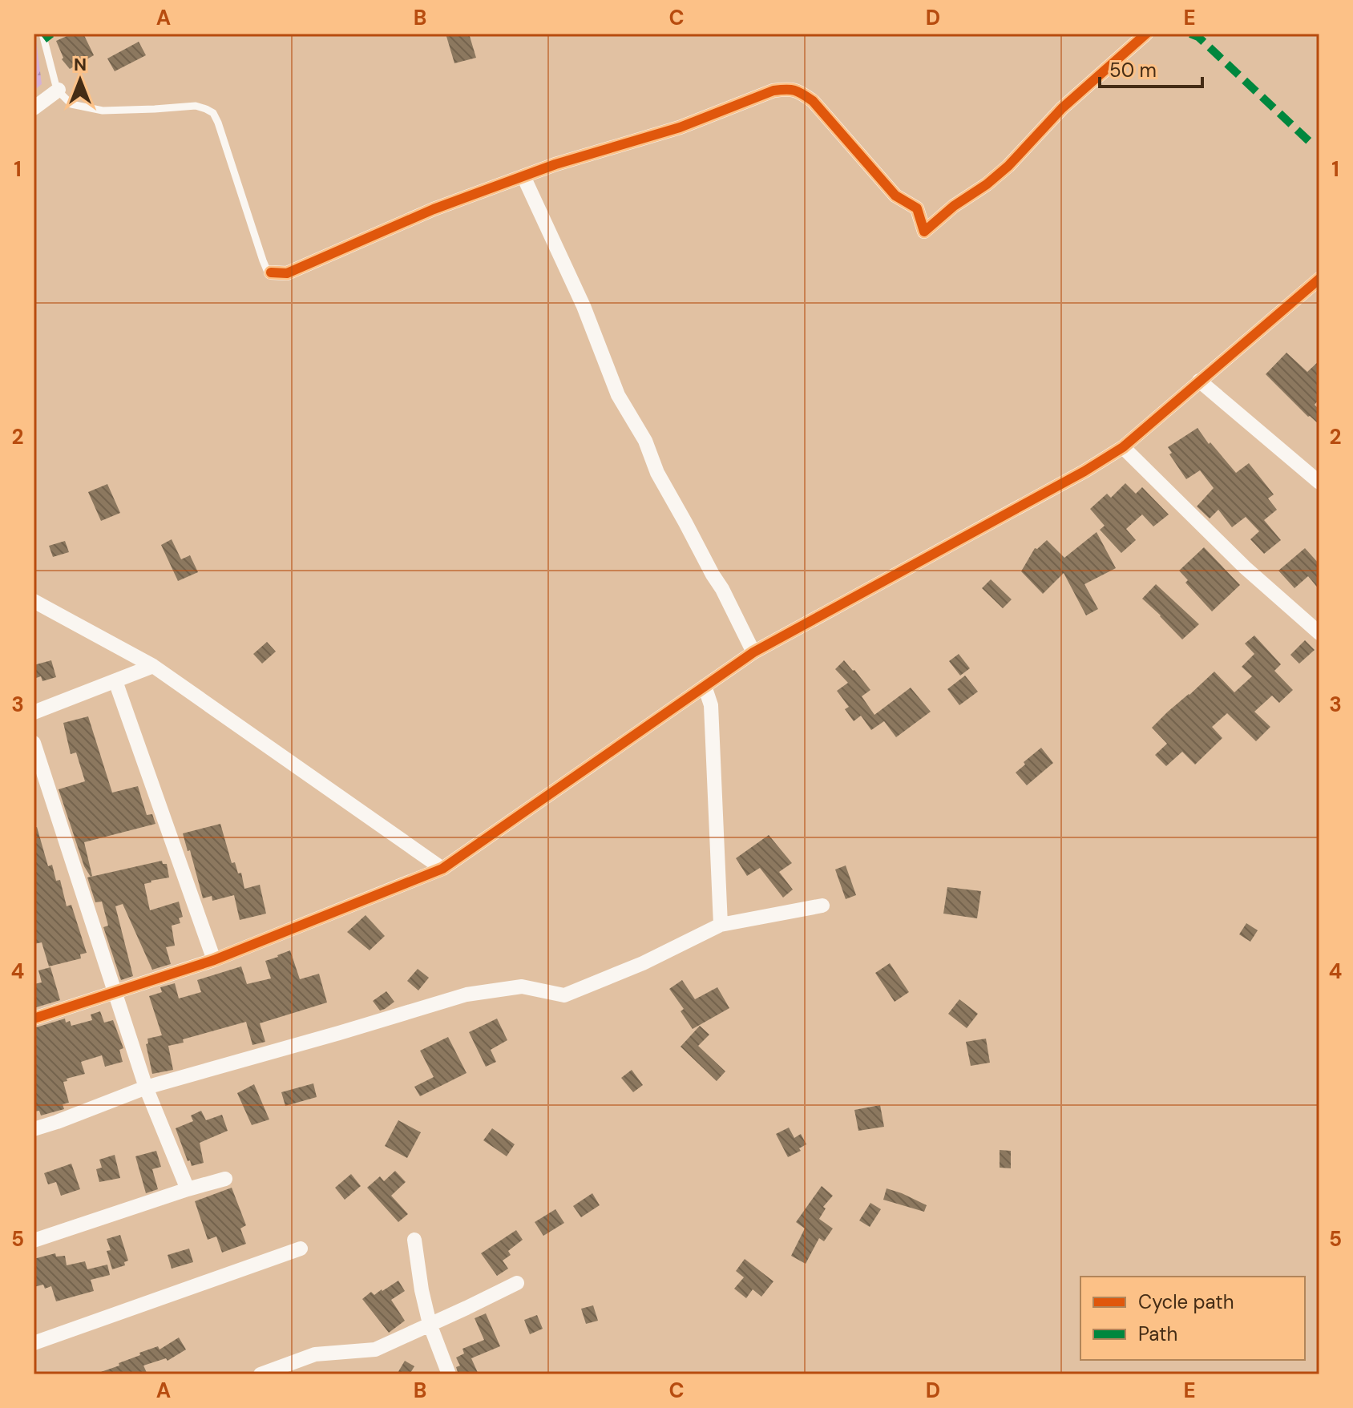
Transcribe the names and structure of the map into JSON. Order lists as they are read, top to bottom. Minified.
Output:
{"legend":["Cycle path","Path"],"scale_bar":"50 m","north":"top","grid":{"columns":["A","B","C","D","E"],"rows":["1","2","3","4","5"]}}
